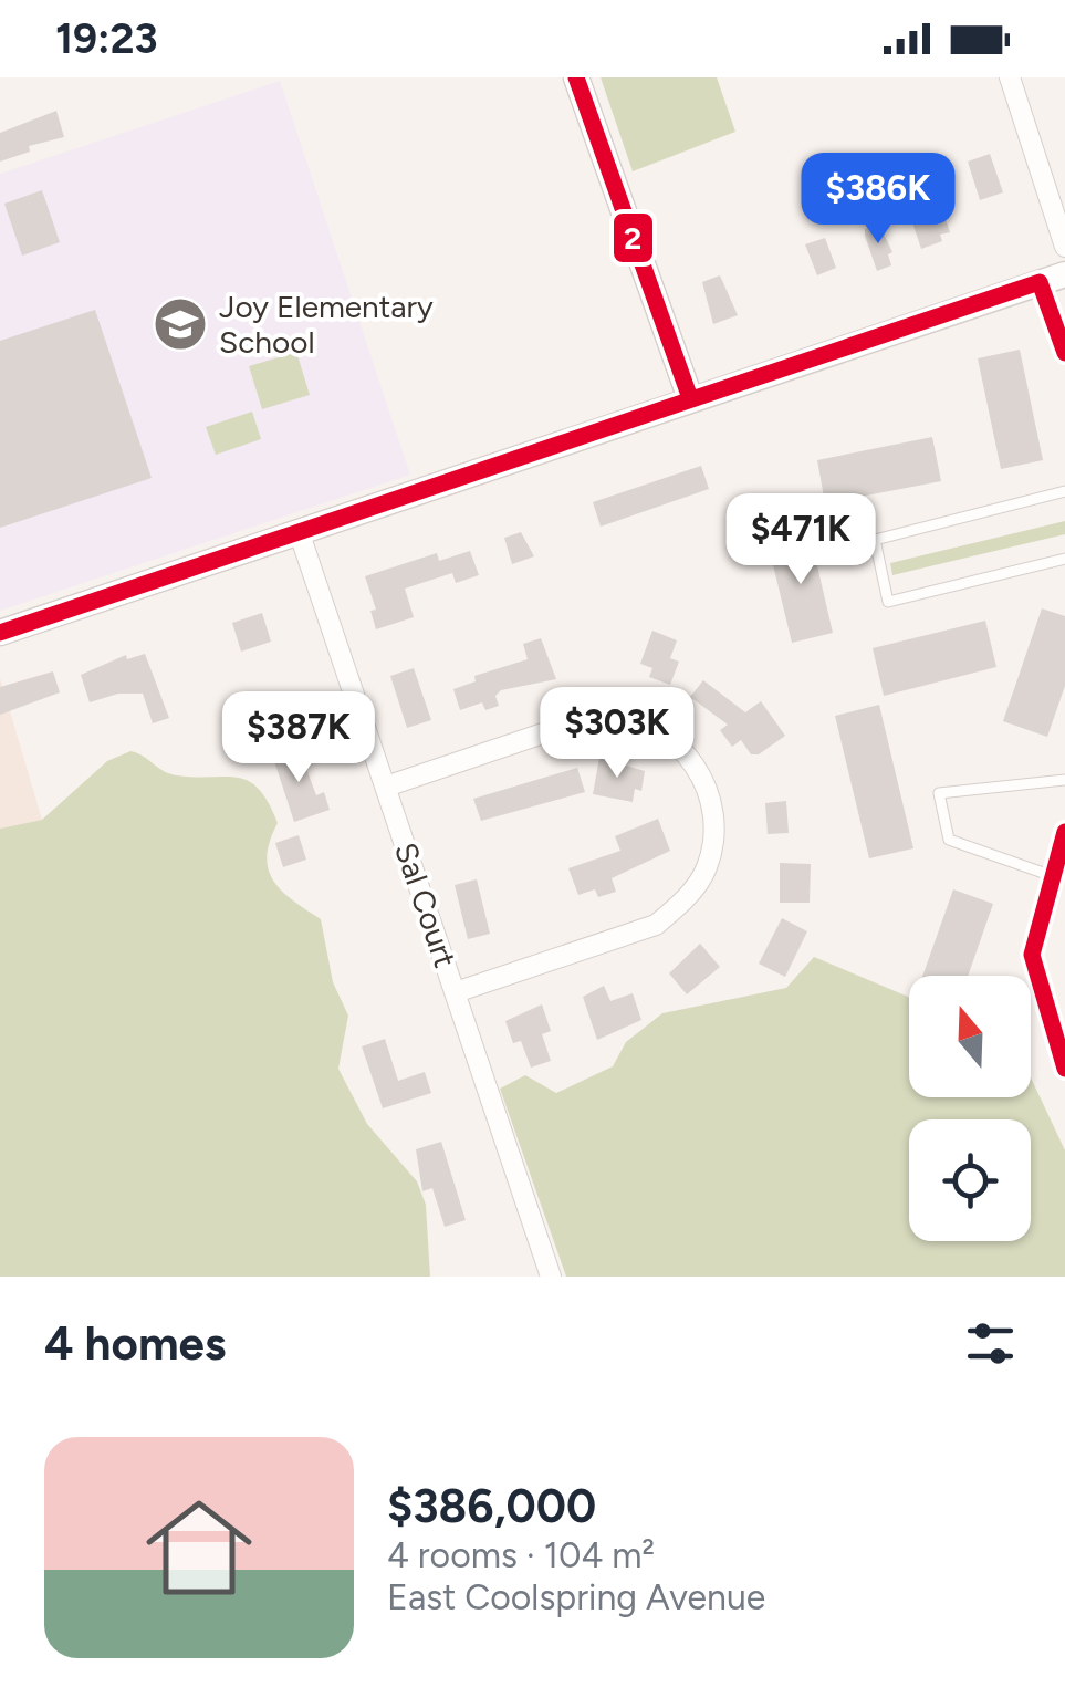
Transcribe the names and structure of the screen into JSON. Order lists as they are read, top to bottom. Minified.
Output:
{"streets":{"street":["Sal Court"]},"places":{"school or university":["Joy Elementary School"]},"lines":["transit line 2"],"north":"top","page":{"status":"19:23","price":["$386K","$471K","$303K","$387K"],"heading":"4 homes","list":[{"name":"$386,000","note":"4 rooms · 104 m² · East Coolspring Avenue"}]}}
